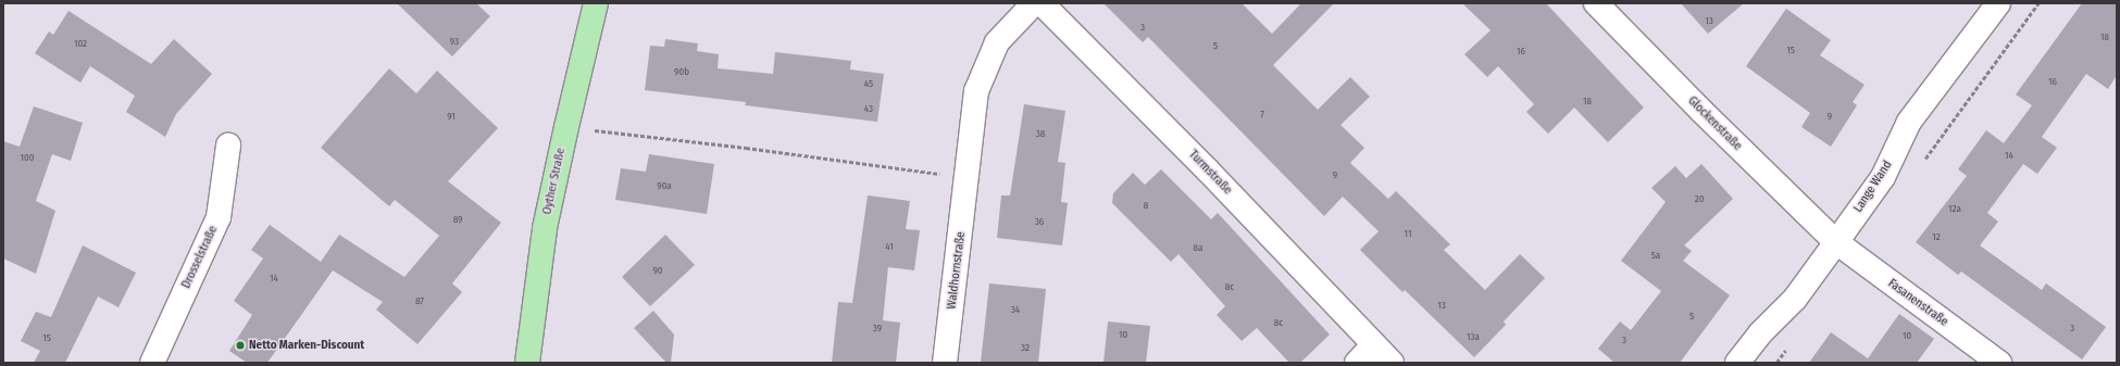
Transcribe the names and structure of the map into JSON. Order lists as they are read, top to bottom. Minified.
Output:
{"streets":{"main road":["Oyther Straße"],"street":["Glockenstraße","Turmstraße","Lange Wand","Drosselstraße","Waldhornstraße","Fasanenstraße"]},"crossings":[["Glockenstraße","Lange Wand"],["Glockenstraße","Fasanenstraße"],["Lange Wand","Fasanenstraße"]],"places":["Netto Marken-Discount"],"house_numbers":["13","3","18","93","102","5","15","16","90b","16","45","18","43","7","91","9","38","14","100","9","90a","20","8","12a","89","36","11","12","41","8a","5a","90","14","8c","87","13","34","5","8c","39","3","10","10","13a","15","3","32"]}
